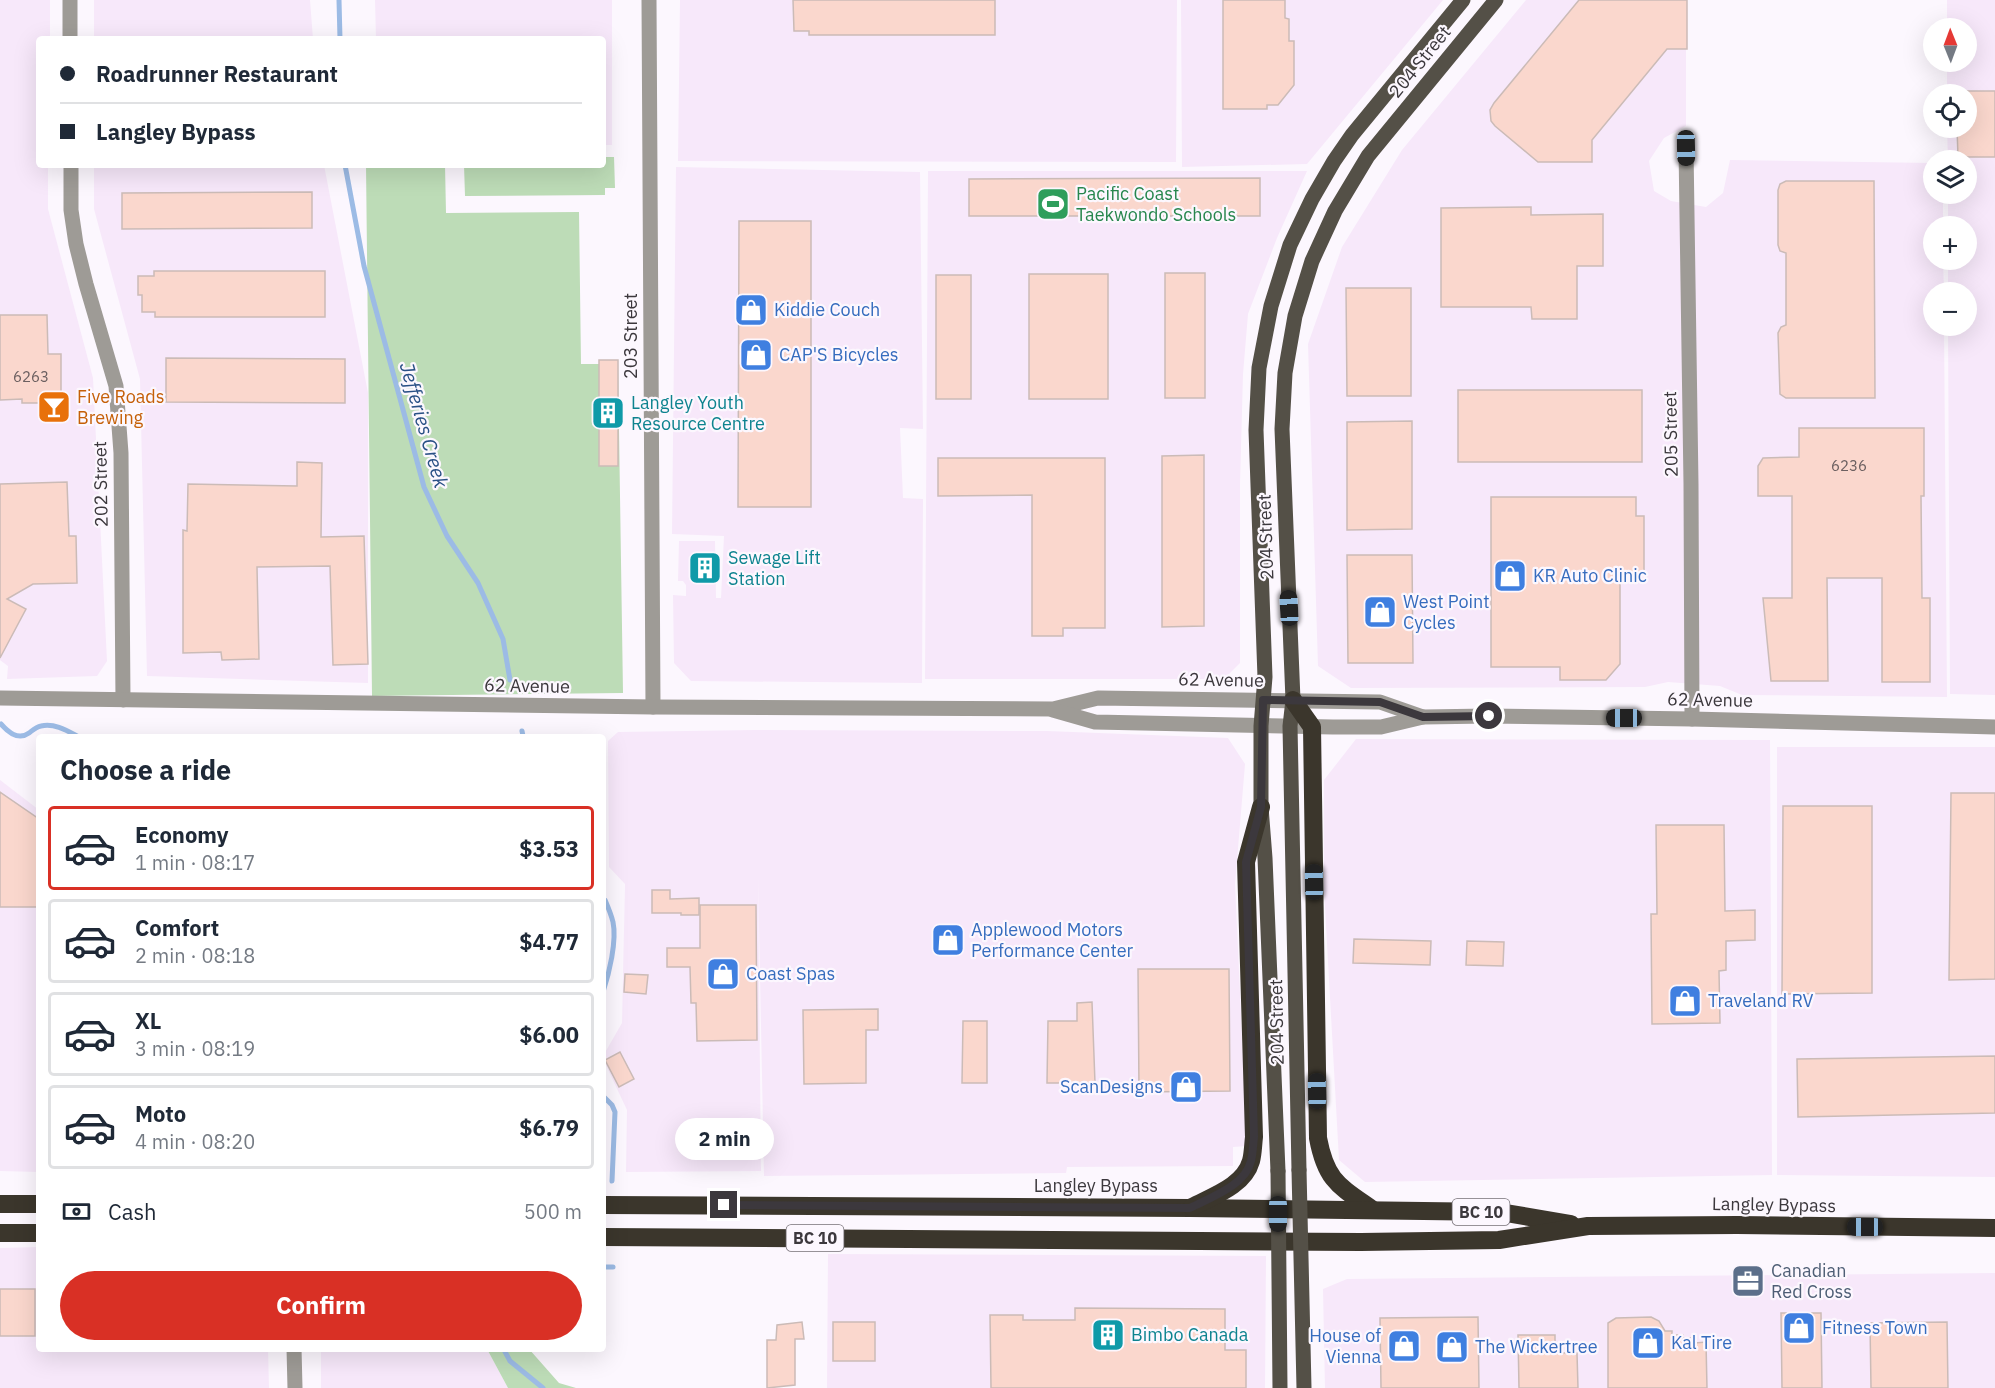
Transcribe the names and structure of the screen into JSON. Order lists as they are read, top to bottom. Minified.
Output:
{"streets":{"highway":["Langley Bypass","BC 10"],"main road":["204 Street"],"street":["203 Street","205 Street","202 Street","62 Avenue"]},"crossings":[["204 Street","62 Avenue"],["203 Street","62 Avenue"],["205 Street","62 Avenue"],["202 Street","62 Avenue"]],"water":["Jefferies Creek"],"places":{"sports":["Pacific Coast Taekwondo Schools"],"shop":["Kiddie Couch","CAP'S Bicycles","KR Auto Clinic","West Point Cycles","Applewood Motors Performance Center","Coast Spas","Traveland RV","ScanDesigns","Fitness Town","Kal Tire","House of Vienna","The Wickertree"],"bar":["Five Roads Brewing"],"building":["Langley Youth Resource Centre","Sewage Lift Station","Bimbo Canada"],"office":["Canadian Red Cross"]},"house_numbers":["6263","6236"],"north":"top","page":{"map_buttons":["+","−"],"banner":["Roadrunner Restaurant","Langley Bypass"],"heading":"Choose a ride","list":[{"name":"Economy","note":"1 min · 08:17","value":"$3.53"},{"name":"Comfort","note":"2 min · 08:18","value":"$4.77"},{"name":"XL","note":"3 min · 08:19","value":"$6.00"},{"name":"Moto","note":"4 min · 08:20","value":"$6.79"}],"bubble":"2 min","pay":["Cash","500 m"],"buttons":"Confirm"}}
